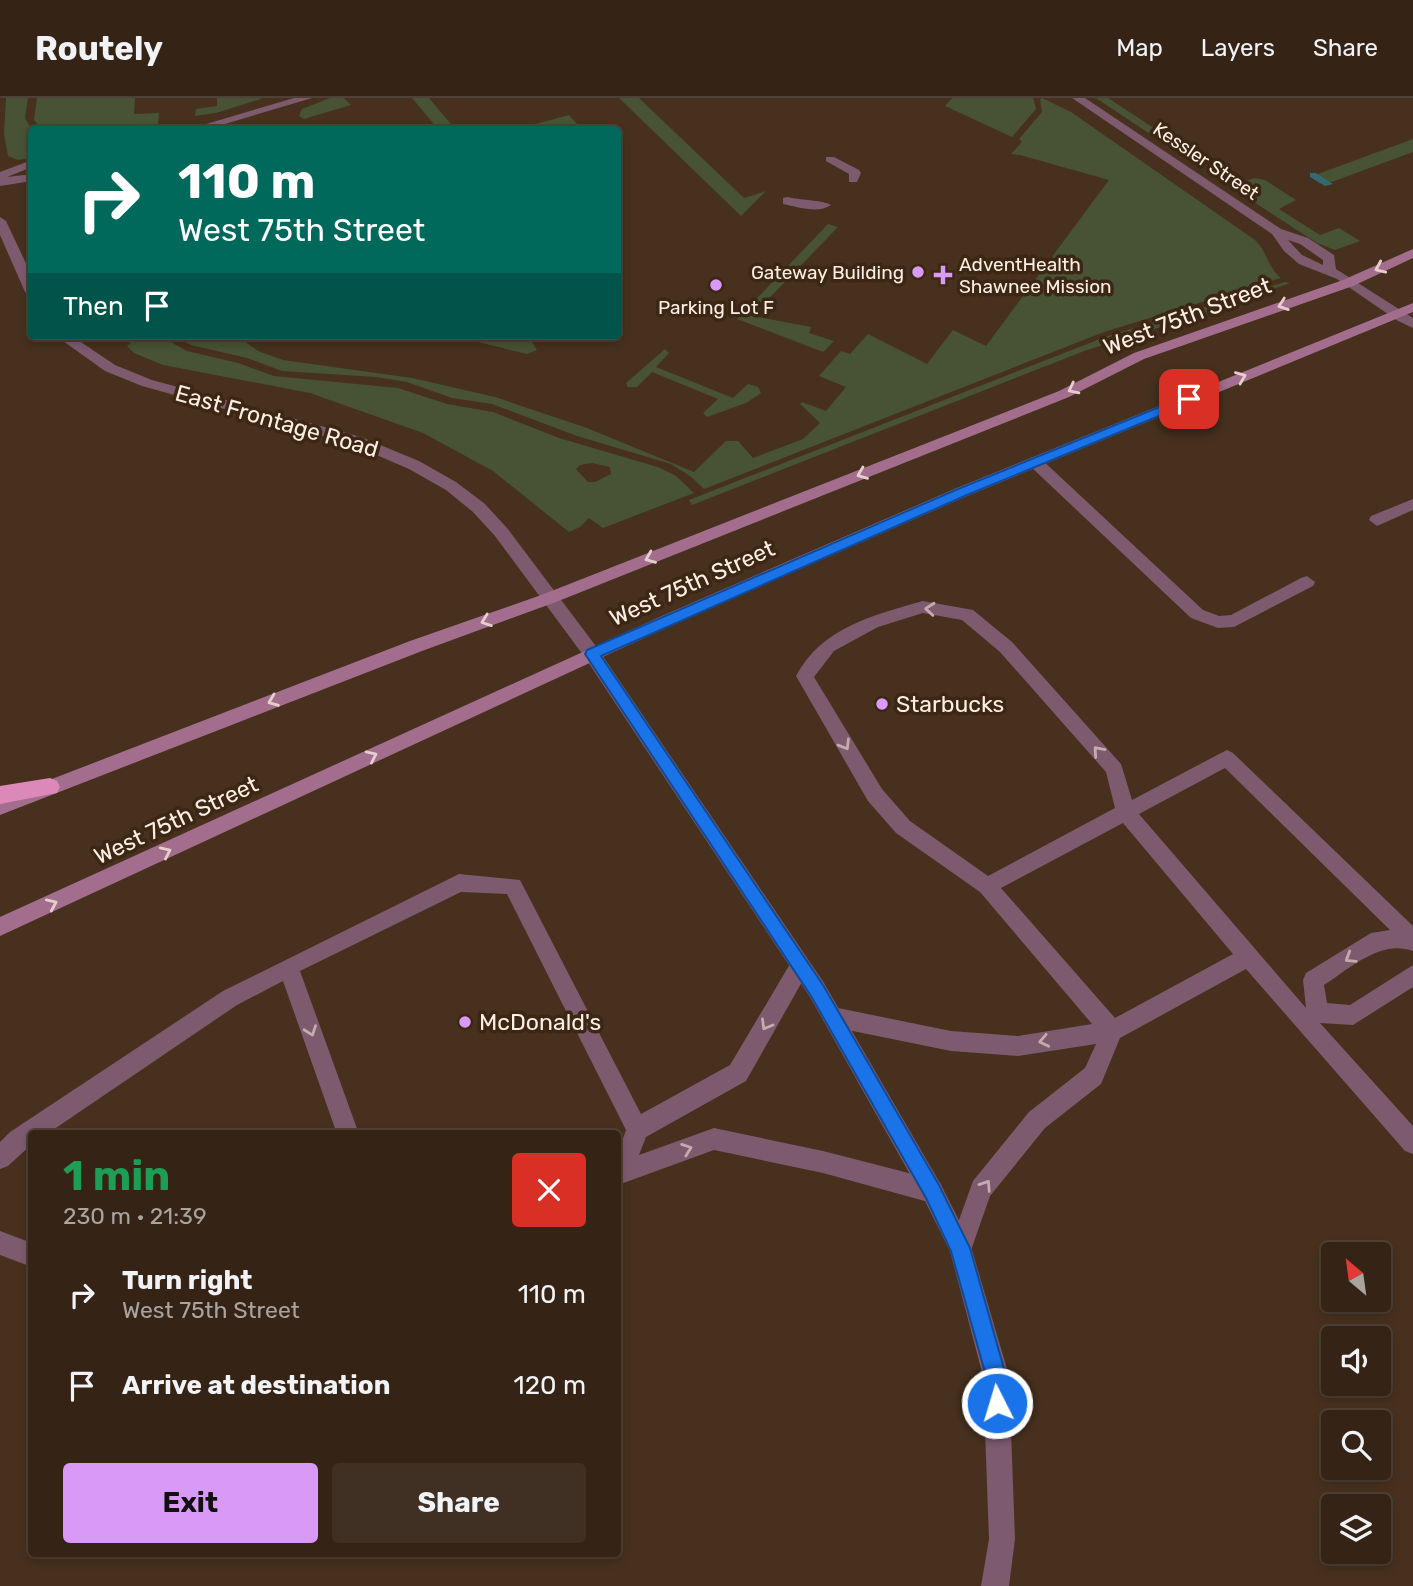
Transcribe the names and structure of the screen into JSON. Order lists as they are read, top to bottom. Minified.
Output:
{"streets":{"main road":["West 75th Street"],"street":["Kessler Street","East Frontage Road"]},"crossings":[["Kessler Street","West 75th Street"],["West 75th Street","East Frontage Road"]],"places":{"other":["Gateway Building","Parking Lot F","Starbucks","McDonald's"],"health":["AdventHealth Shawnee Mission"]},"north":"top left","page":{"header":"Routely","nav":["Map","Layers","Share"],"turn":["110 m","West 75th Street"],"then":"Then","heading":["1 min","230 m · 21:39"],"list":[{"name":"Turn right","note":"West 75th Street","value":"110 m"},{"name":"Arrive at destination","value":"120 m"}],"buttons":["Exit","Share"]}}
